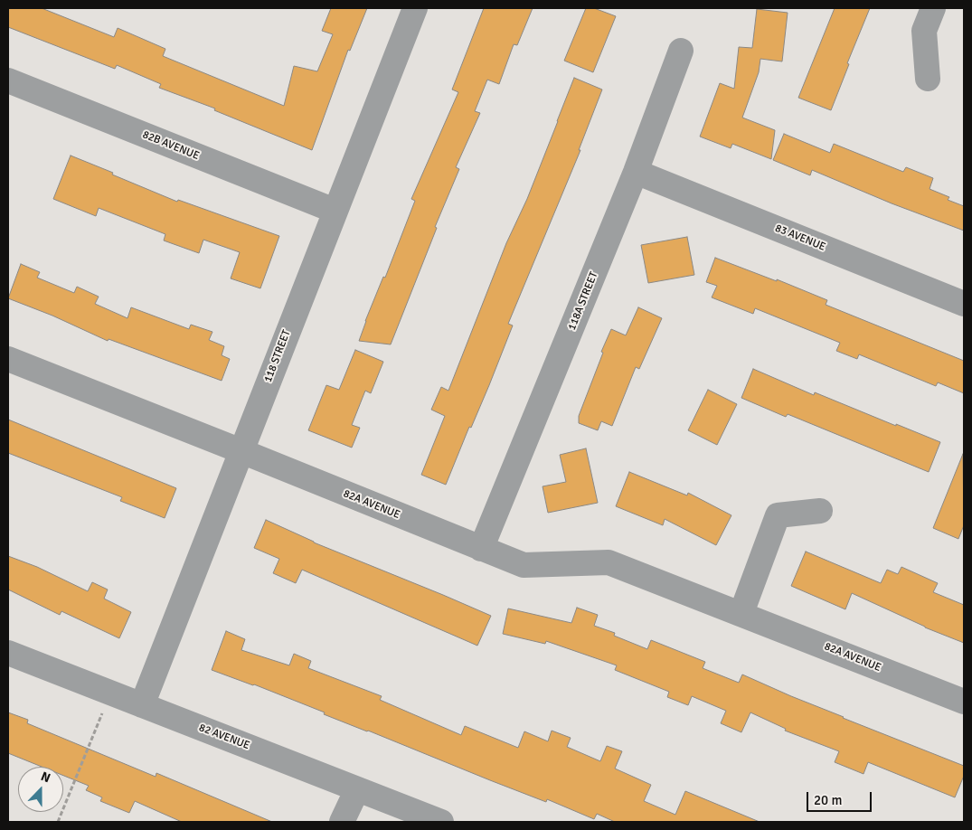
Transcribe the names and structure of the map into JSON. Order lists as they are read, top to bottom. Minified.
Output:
{"streets":{"street":["82B AVENUE","83 AVENUE","118A STREET","118 STREET","82A AVENUE","82 AVENUE"]},"crossings":[["82B AVENUE","118 STREET"],["83 AVENUE","118A STREET"],["118A STREET","82A AVENUE"],["118 STREET","82A AVENUE"],["118 STREET","82 AVENUE"]],"scale_bar":"20 m","north":"top"}
